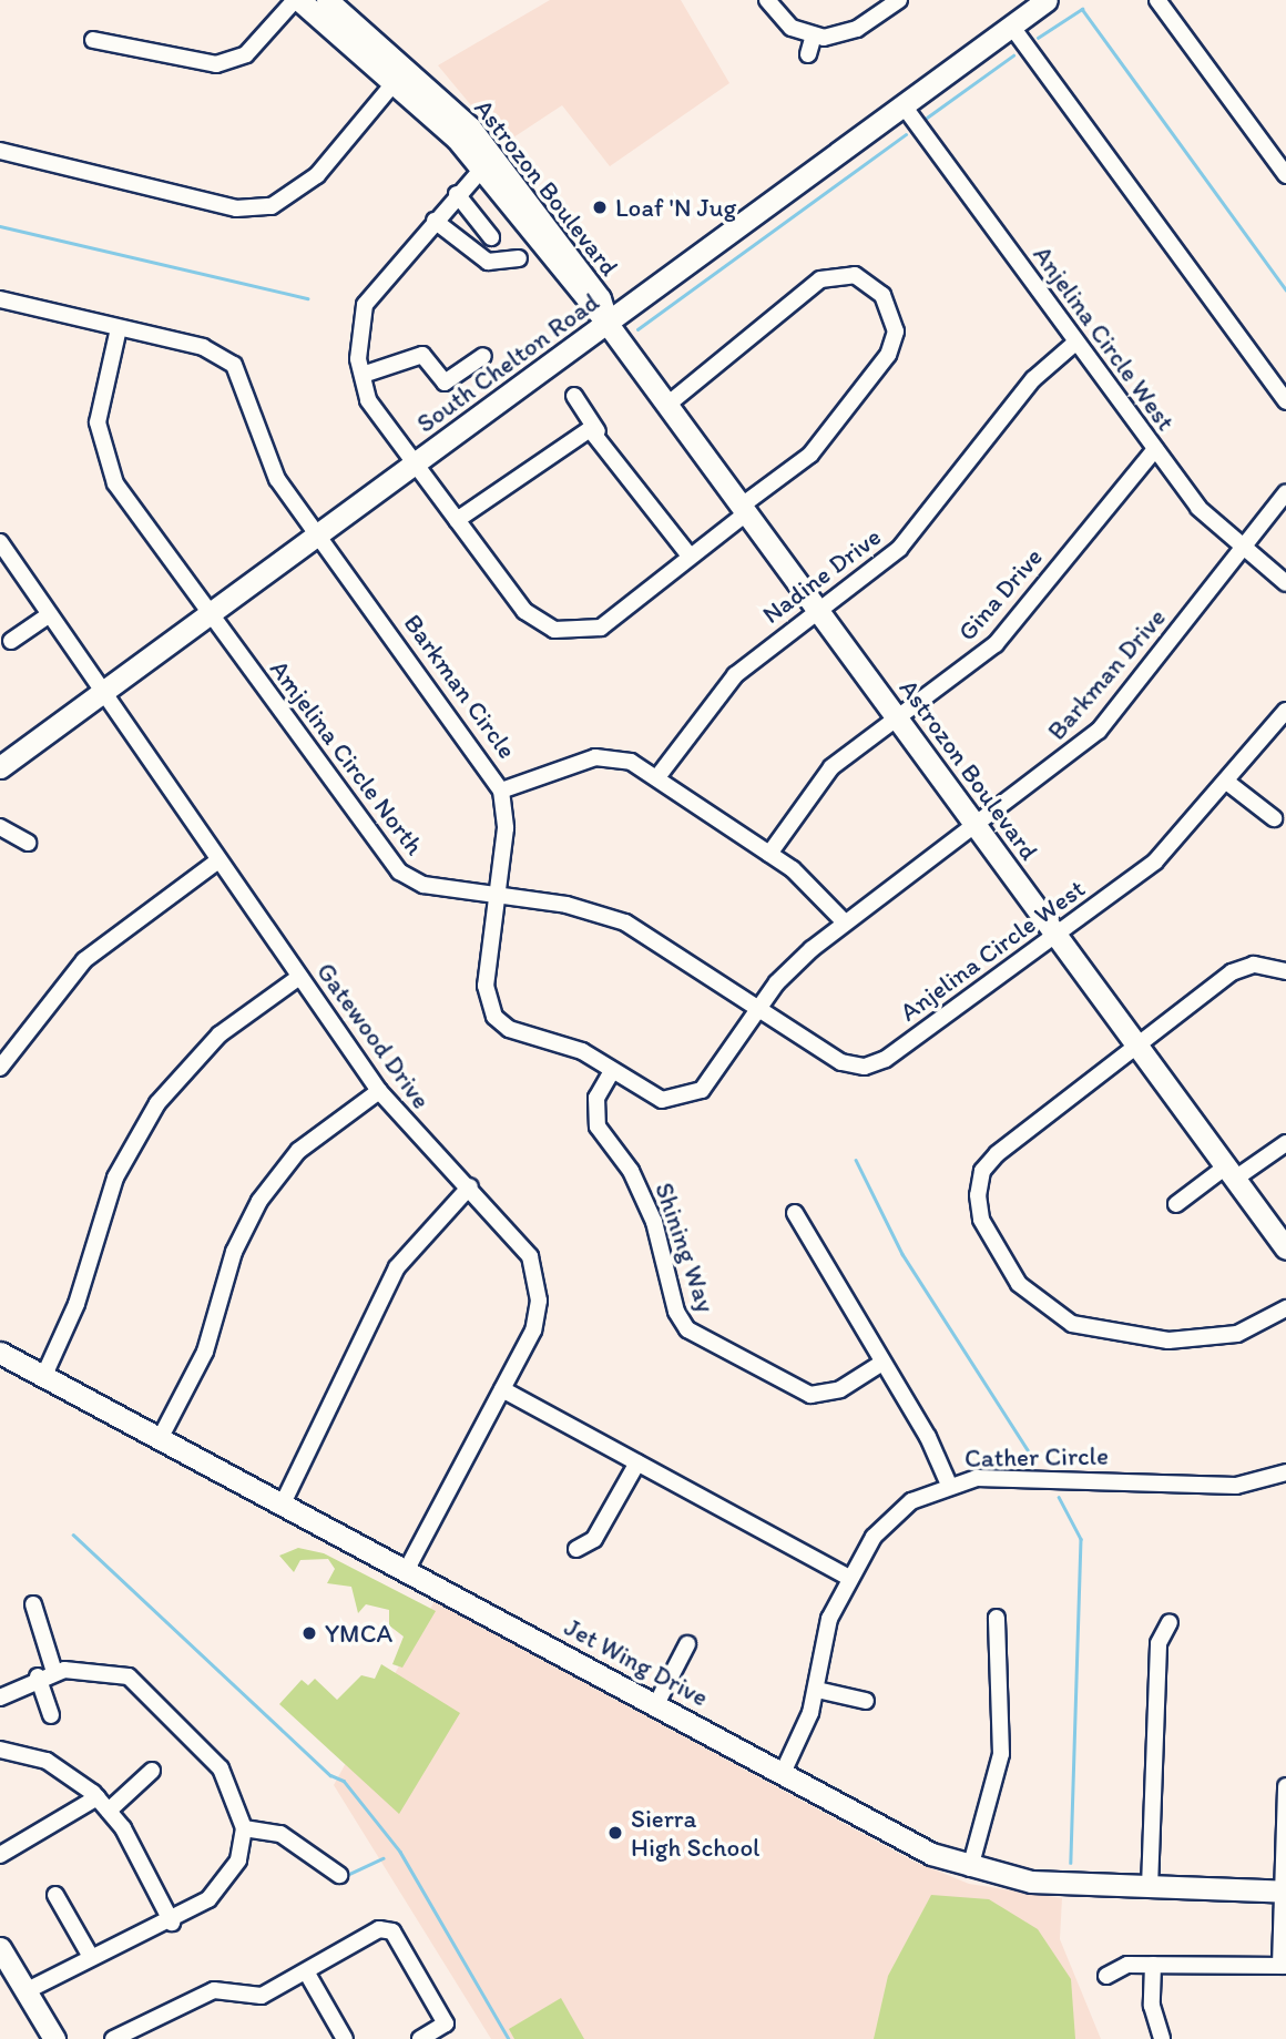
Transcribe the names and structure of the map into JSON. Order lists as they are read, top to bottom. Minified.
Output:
{"streets":{"main road":["Astrozon Boulevard","South Chelton Road","Jet Wing Drive"],"street":["Anjelina Circle West","Nadine Drive","Gina Drive","Barkman Drive","Barkman Circle","Amjelina Circle North","Gatewood Drive","Shining Way","Cather Circle"]},"crossings":[["Astrozon Boulevard","Anjelina Circle West"],["Astrozon Boulevard","South Chelton Road"],["Astrozon Boulevard","Nadine Drive"],["Astrozon Boulevard","Gina Drive"],["Astrozon Boulevard","Barkman Drive"],["Anjelina Circle West","South Chelton Road"],["Anjelina Circle West","Nadine Drive"],["Anjelina Circle West","Gina Drive"],["Anjelina Circle West","Barkman Drive"],["Anjelina Circle West","Barkman Circle"],["Anjelina Circle West","Amjelina Circle North"],["South Chelton Road","Barkman Circle"],["South Chelton Road","Amjelina Circle North"],["South Chelton Road","Gatewood Drive"],["Barkman Drive","Barkman Circle"],["Barkman Drive","Amjelina Circle North"],["Barkman Circle","Amjelina Circle North"],["Barkman Circle","Shining Way"],["Gatewood Drive","Jet Wing Drive"],["Cather Circle","Jet Wing Drive"]],"places":["Loaf 'N Jug","YMCA","Sierra High School"]}
